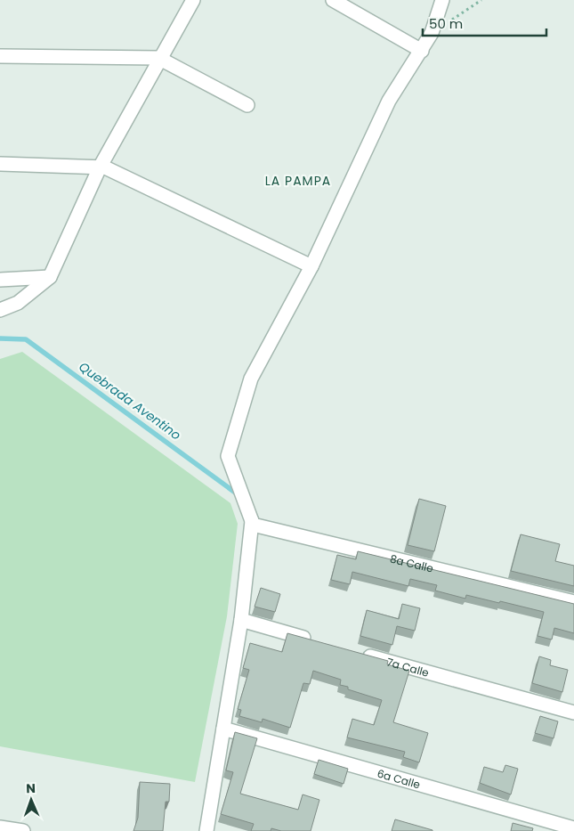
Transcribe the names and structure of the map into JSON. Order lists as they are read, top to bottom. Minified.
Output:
{"streets":{"street":["8a Calle","7a Calle","6a Calle"]},"districts":["LA PAMPA"],"water":["Quebrada Aventino"],"scale_bar":"50 m","north":"top"}
